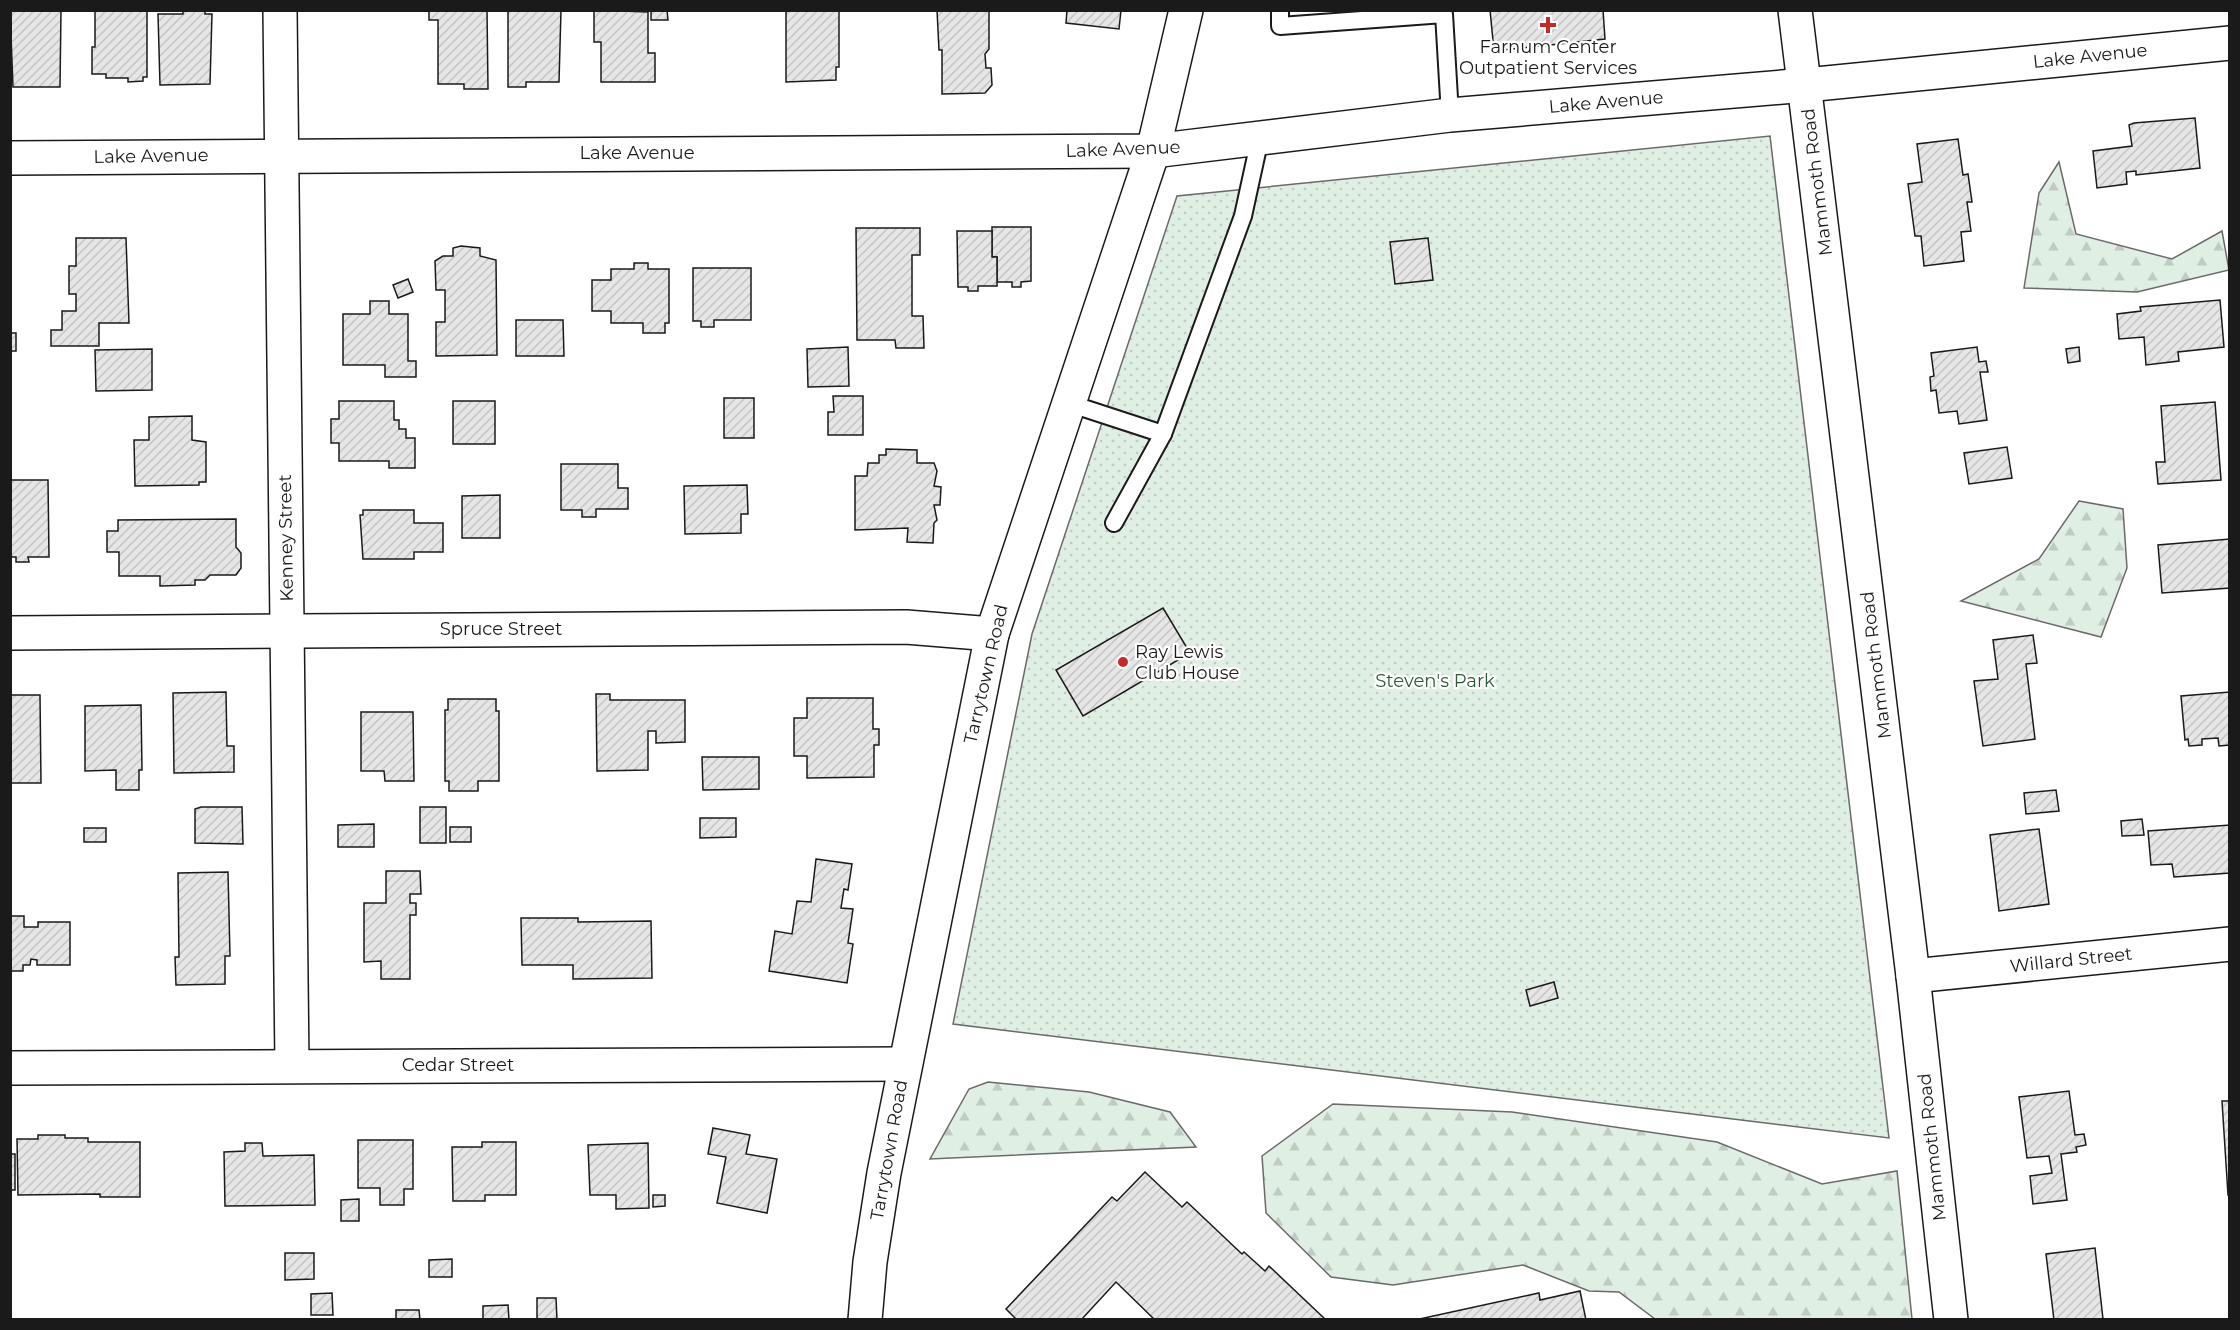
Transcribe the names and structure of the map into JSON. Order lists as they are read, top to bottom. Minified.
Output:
{"streets":{"street":["Lake Avenue","Mammoth Road","Kenney Street","Spruce Street","Tarrytown Road","Willard Street","Cedar Street"]},"crossings":[["Lake Avenue","Mammoth Road"],["Lake Avenue","Kenney Street"],["Lake Avenue","Tarrytown Road"],["Mammoth Road","Willard Street"],["Kenney Street","Spruce Street"],["Kenney Street","Cedar Street"],["Spruce Street","Tarrytown Road"],["Tarrytown Road","Cedar Street"]],"parks":["Steven's Park"],"places":{"health":["Farnum Center Outpatient Services"],"other":["Ray Lewis Club House"]}}
